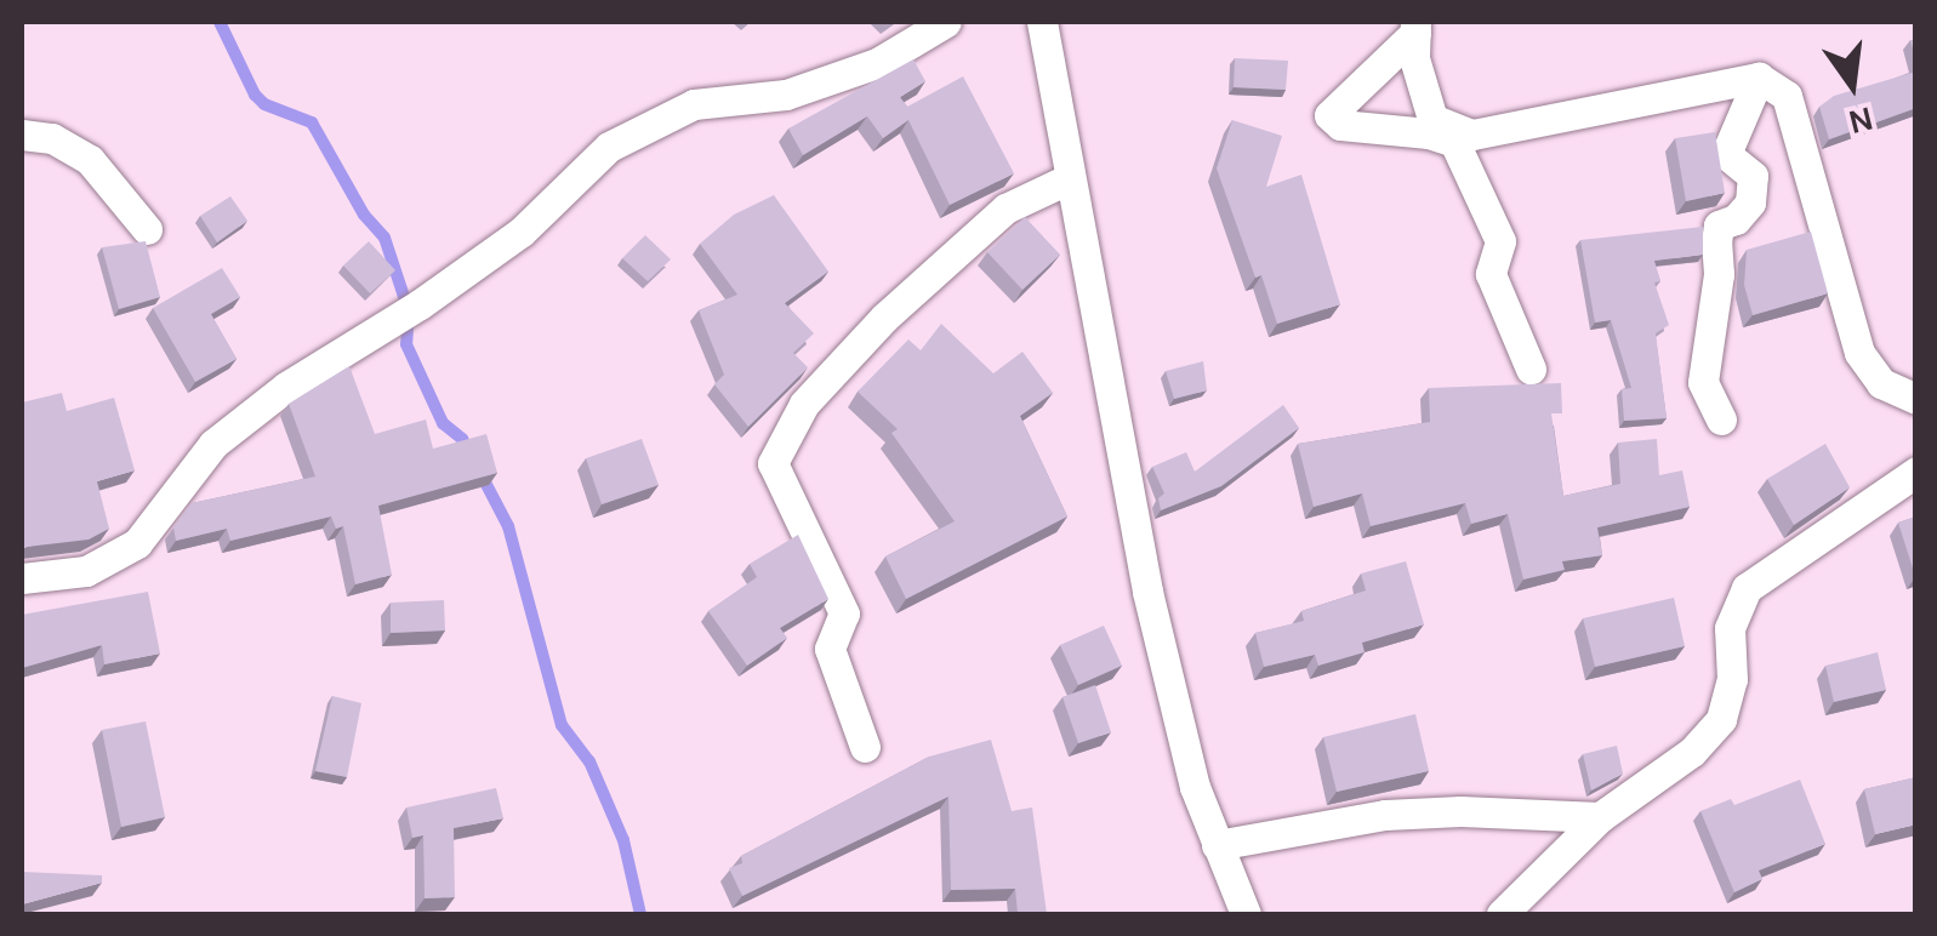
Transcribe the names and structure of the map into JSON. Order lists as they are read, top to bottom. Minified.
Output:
{"north":"bottom"}
